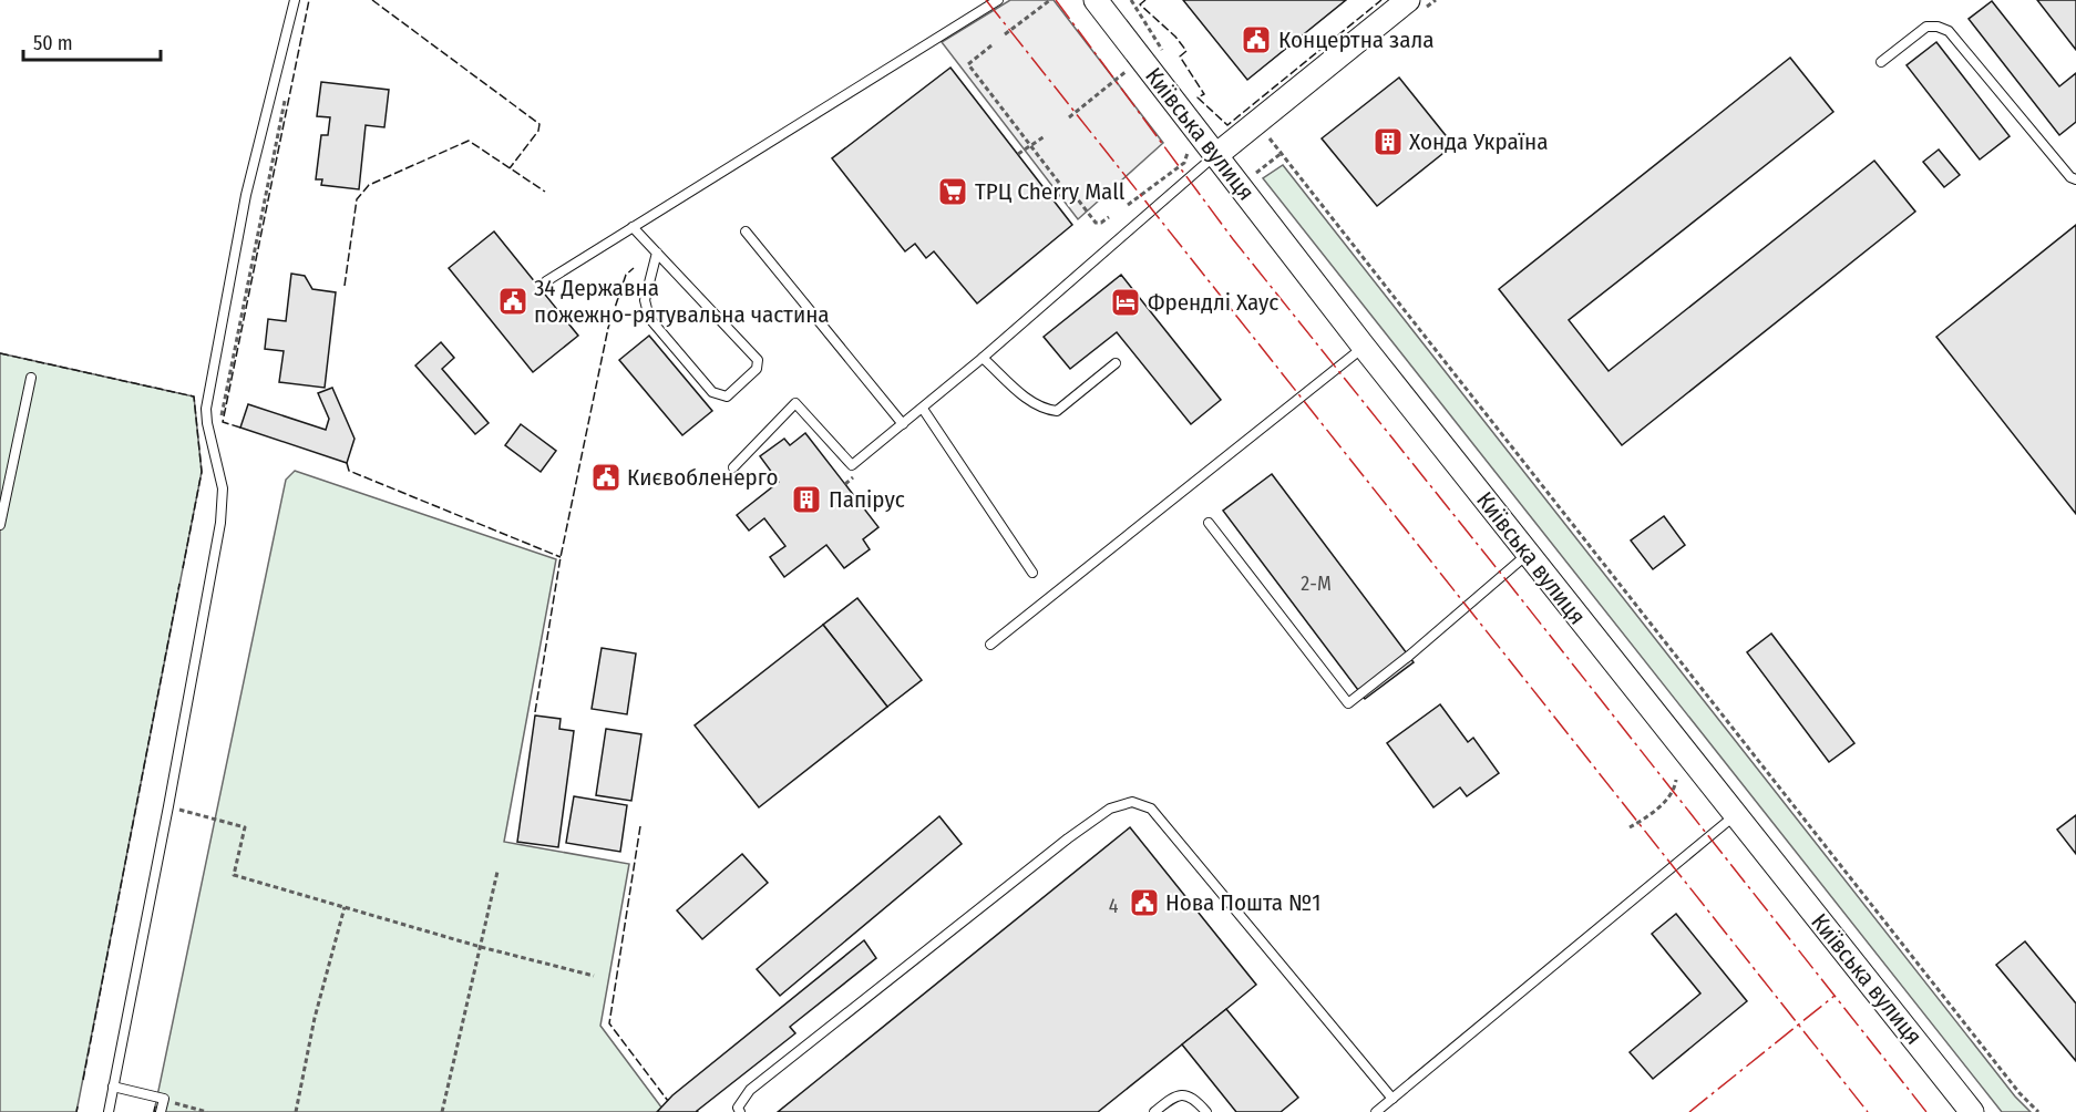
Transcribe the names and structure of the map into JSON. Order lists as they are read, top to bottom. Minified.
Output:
{"streets":{"main road":["Київська вулиця"]},"places":{"public building":["Концертна зала","34 Державна пожежно-рятувальна частина","Києвобленерго","Нова Пошта №1"],"building":["Хонда Україна","Папірус"],"supermarket":["ТРЦ Cherry Mall"],"hotel":["Френдлі Хаус"]},"house_numbers":["2-М","4"],"scale_bar":"50 m"}
